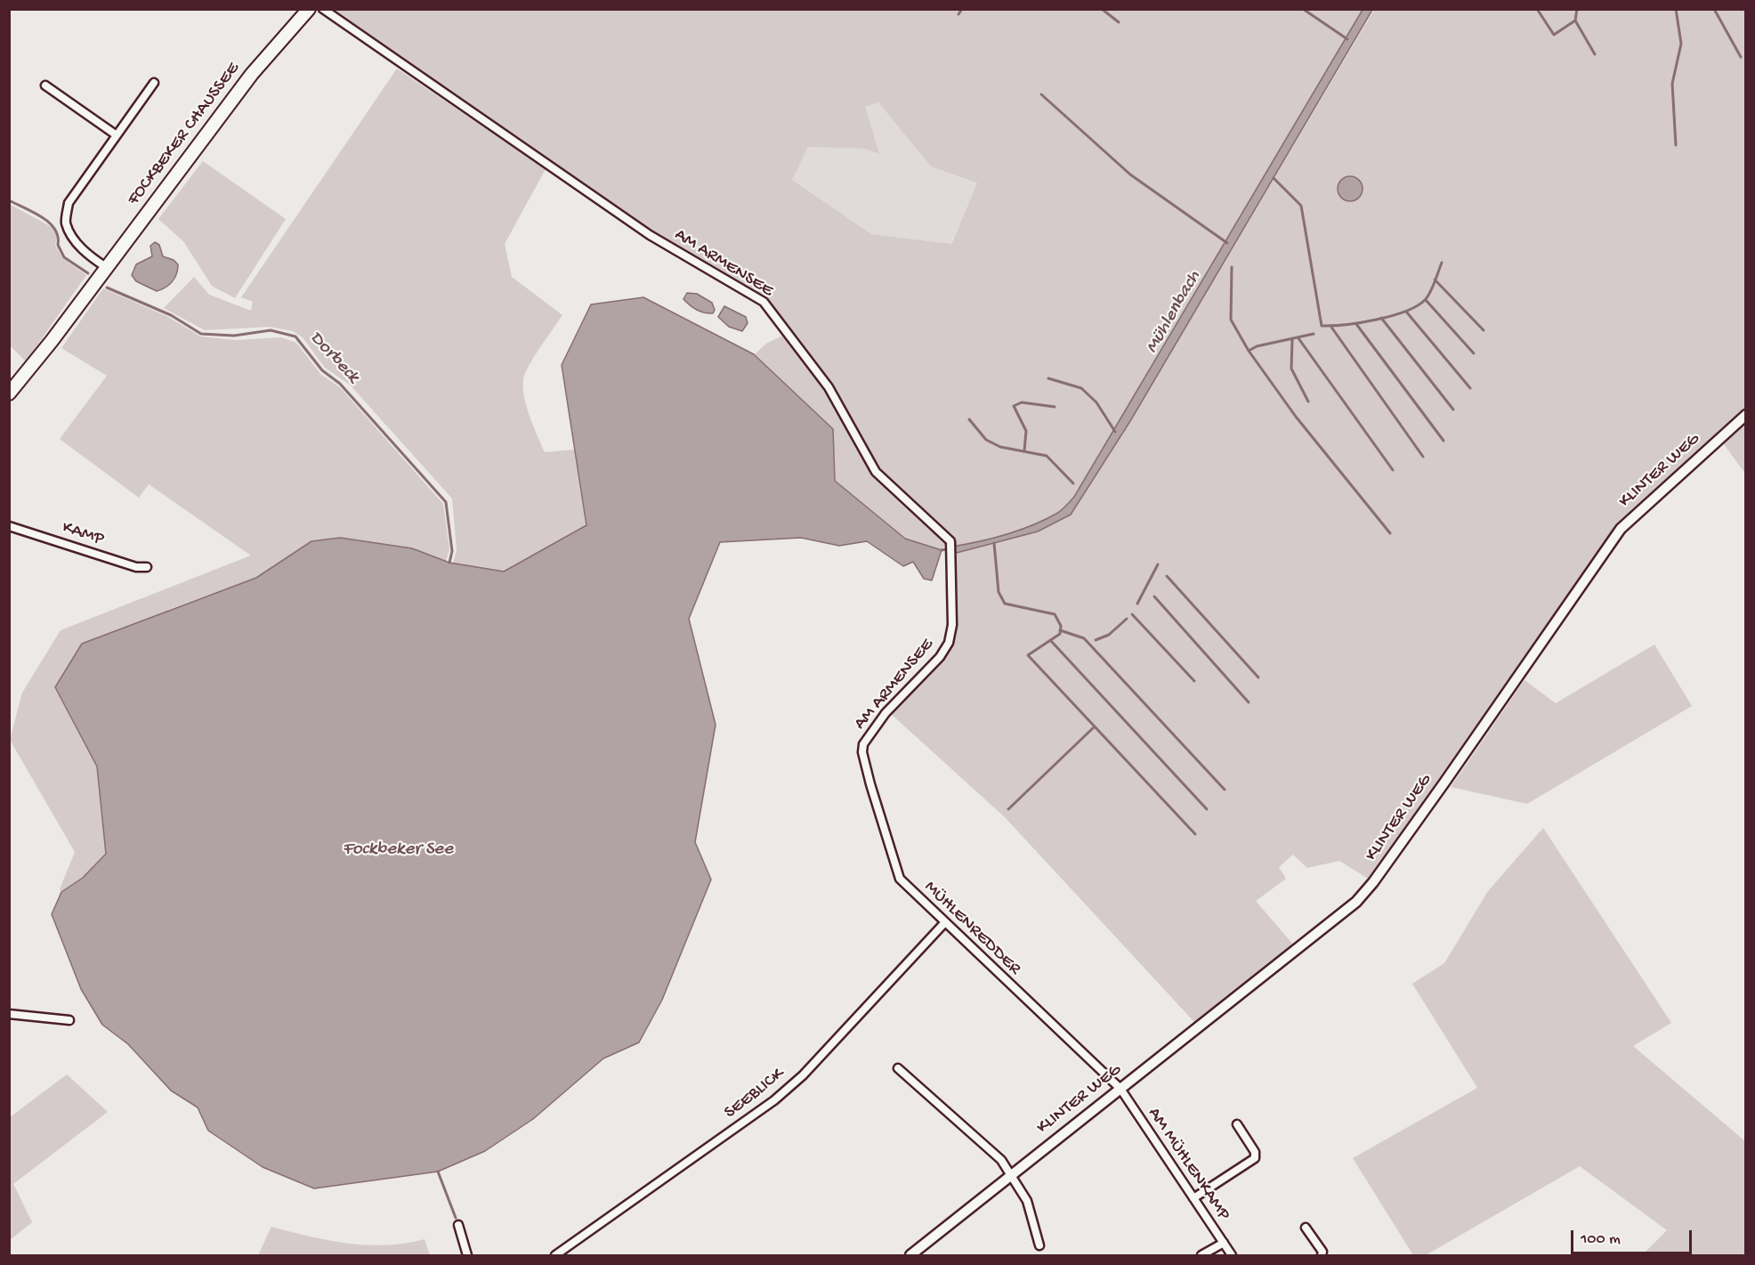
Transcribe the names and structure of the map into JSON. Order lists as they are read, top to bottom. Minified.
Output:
{"streets":{"main road":["FOCKBEKER CHAUSSEE"],"street":["AM ARMENSEE","KLINTER WEG","KAMP","MÜHLENREDDER","SEEBLICK","AM MÜHLENKAMP"]},"crossings":[["AM ARMENSEE","MÜHLENREDDER"],["KLINTER WEG","MÜHLENREDDER"],["KLINTER WEG","AM MÜHLENKAMP"],["MÜHLENREDDER","SEEBLICK"],["MÜHLENREDDER","AM MÜHLENKAMP"]],"water":["Mühlenbach","Dorbeck","Fockbeker See"],"scale_bar":"100 m"}
